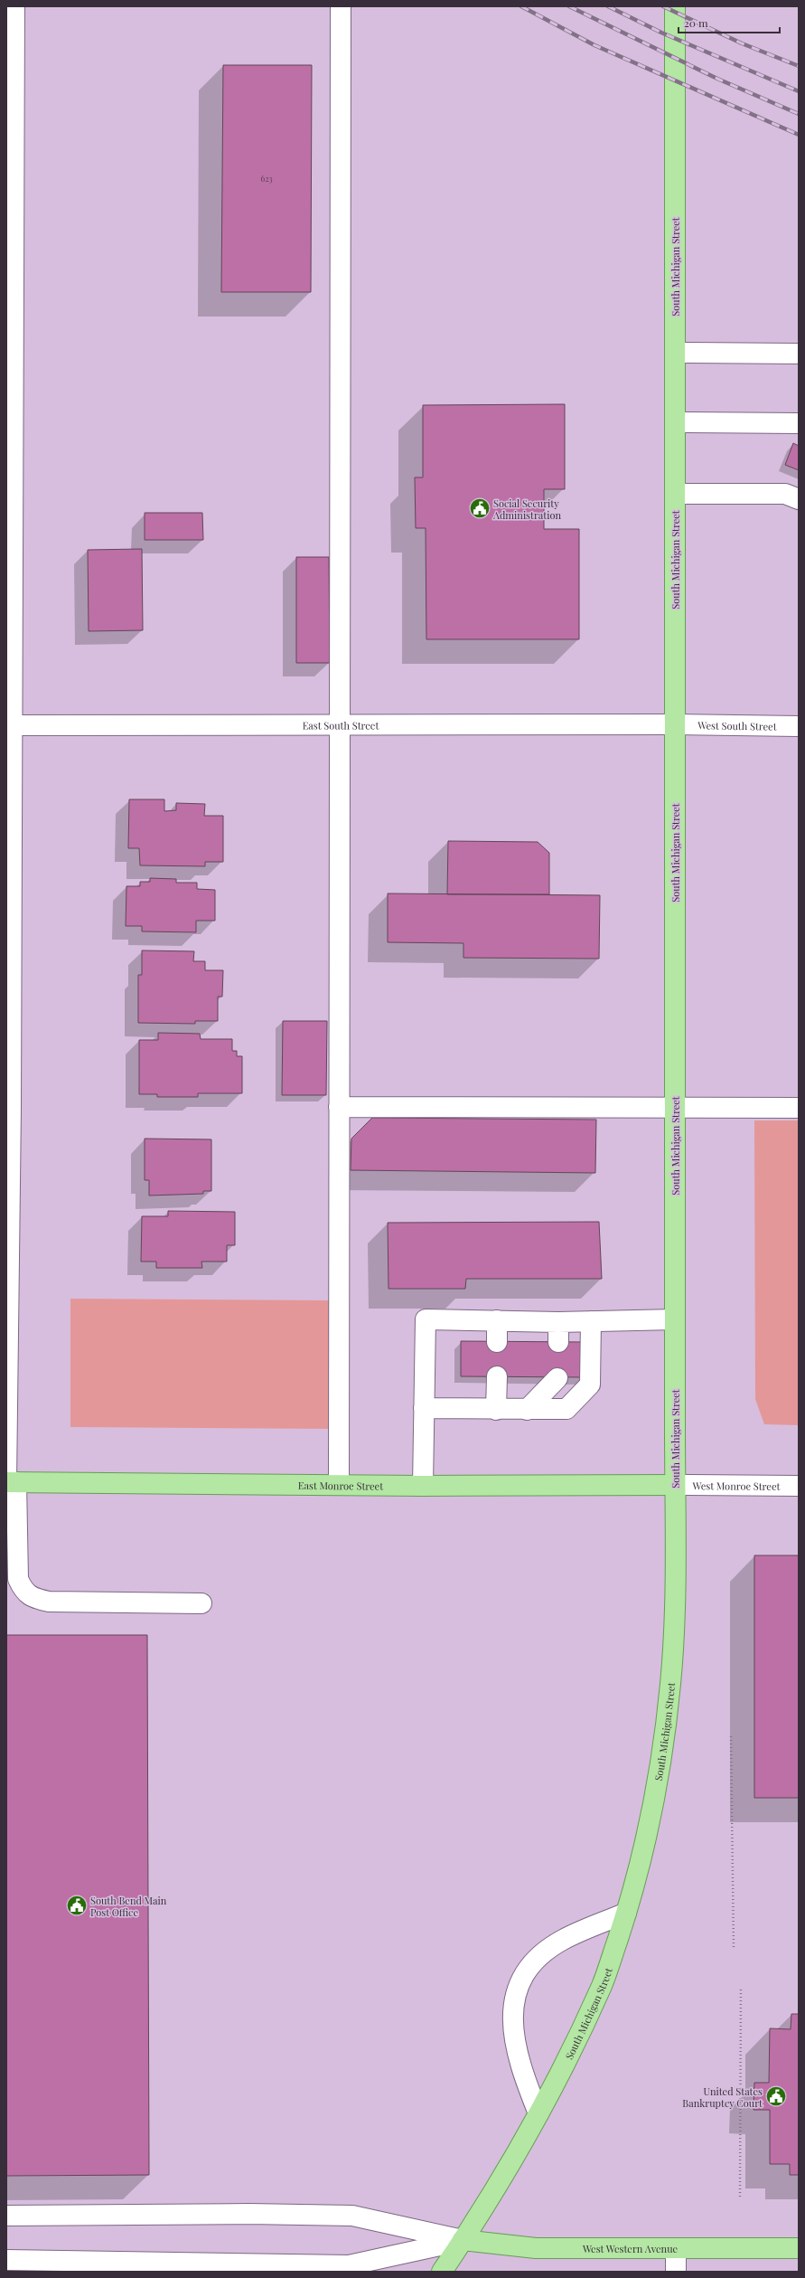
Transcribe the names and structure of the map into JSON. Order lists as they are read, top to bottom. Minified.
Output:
{"streets":{"main road":["South Michigan Street","East Monroe Street","West Western Avenue"],"street":["East South Street","West South Street","West Monroe Street"]},"crossings":[["South Michigan Street","East South Street"],["South Michigan Street","West South Street"],["South Michigan Street","East Monroe Street"],["South Michigan Street","West Monroe Street"],["South Michigan Street","West Western Avenue"],["East South Street","West South Street"],["East Monroe Street","West Monroe Street"]],"places":{"public building":["Social Security Administration","South Bend Main Post Office","United States Bankruptcy Court"]},"house_numbers":["623"],"scale_bar":"20 m"}
